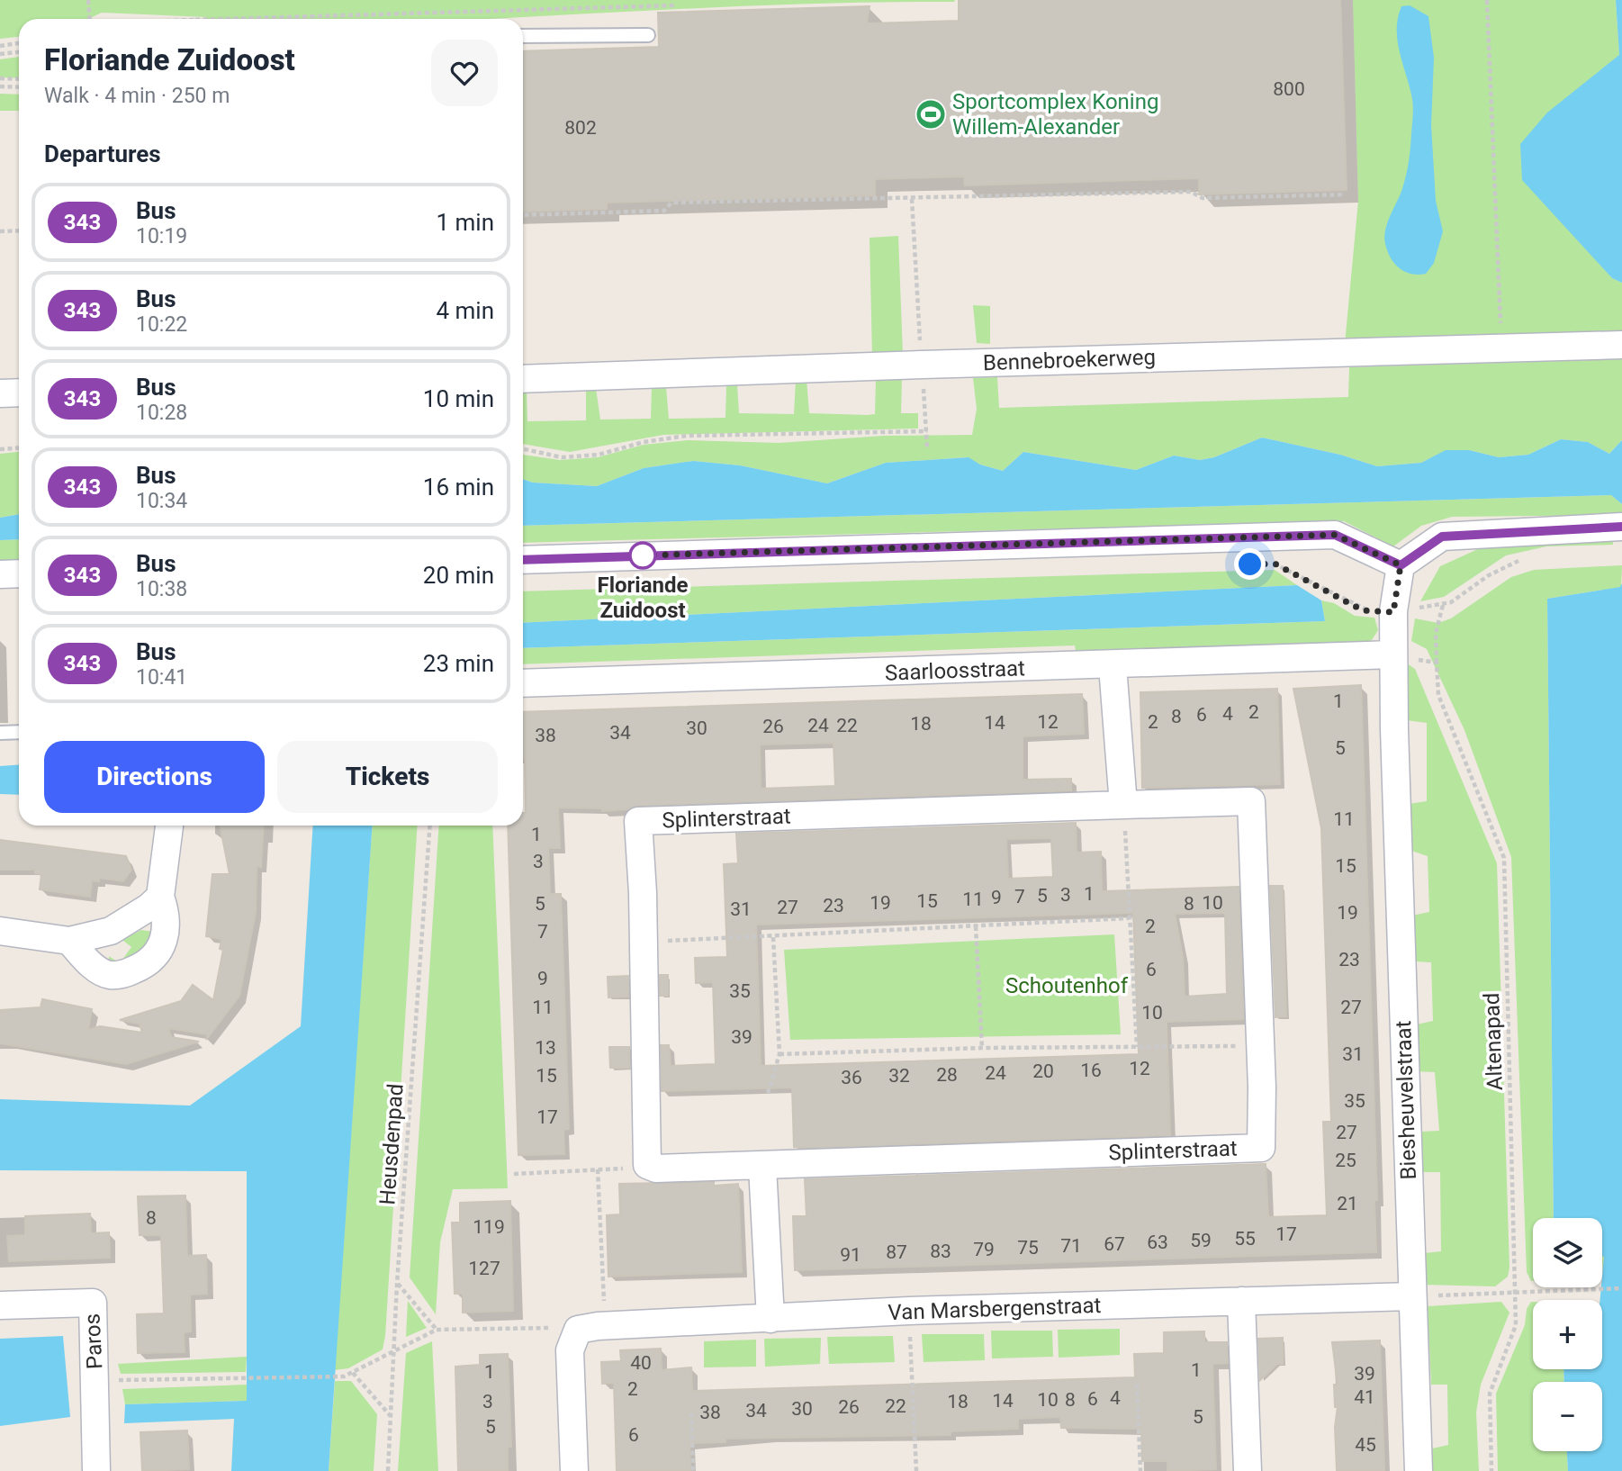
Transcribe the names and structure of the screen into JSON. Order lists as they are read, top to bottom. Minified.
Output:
{"streets":{"street":["Bennebroekerweg","Saarloosstraat","Splinterstraat","Biesheuvelstraat","Van Marsbergenstraat","Paros"],"path":["Altenapad","Heusdenpad"]},"crossings":[["Saarloosstraat","Biesheuvelstraat"],["Biesheuvelstraat","Van Marsbergenstraat"]],"parks":["Schoutenhof"],"places":{"sports":["Sportcomplex Koning Willem-Alexander"],"other":["Floriande Zuidoost"]},"lines":["bus line 343"],"house_numbers":["800","802","1","2","4","6","8","12","2","14","18","24","22","26","30","34","38","5","11","1","3","15","1","3","5","7","9","11","15","19","10","5","8","23","27","31","19","2","7","23","6","9","35","11","27","10","39","13","31","12","16","20","24","28","15","32","36","35","17","27","25","21","8","119","17","55","59","63","67","71","75","79","83","87","91","127","40","1","1","39","2","41","4","6","10","8","14","3","18","22","26","30","34","38","5","5","6","45"],"page":{"heading":[["Floriande Zuidoost","Walk · 4 min · 250 m"],"Departures"],"list":[{"mark":"343","name":"Bus","note":"10:19","value":"1 min"},{"mark":"343","name":"Bus","note":"10:22","value":"4 min"},{"mark":"343","name":"Bus","note":"10:28","value":"10 min"},{"mark":"343","name":"Bus","note":"10:34","value":"16 min"},{"mark":"343","name":"Bus","note":"10:38","value":"20 min"},{"mark":"343","name":"Bus","note":"10:41","value":"23 min"}],"buttons":["Directions","Tickets"],"map_buttons":["+","−"]}}
